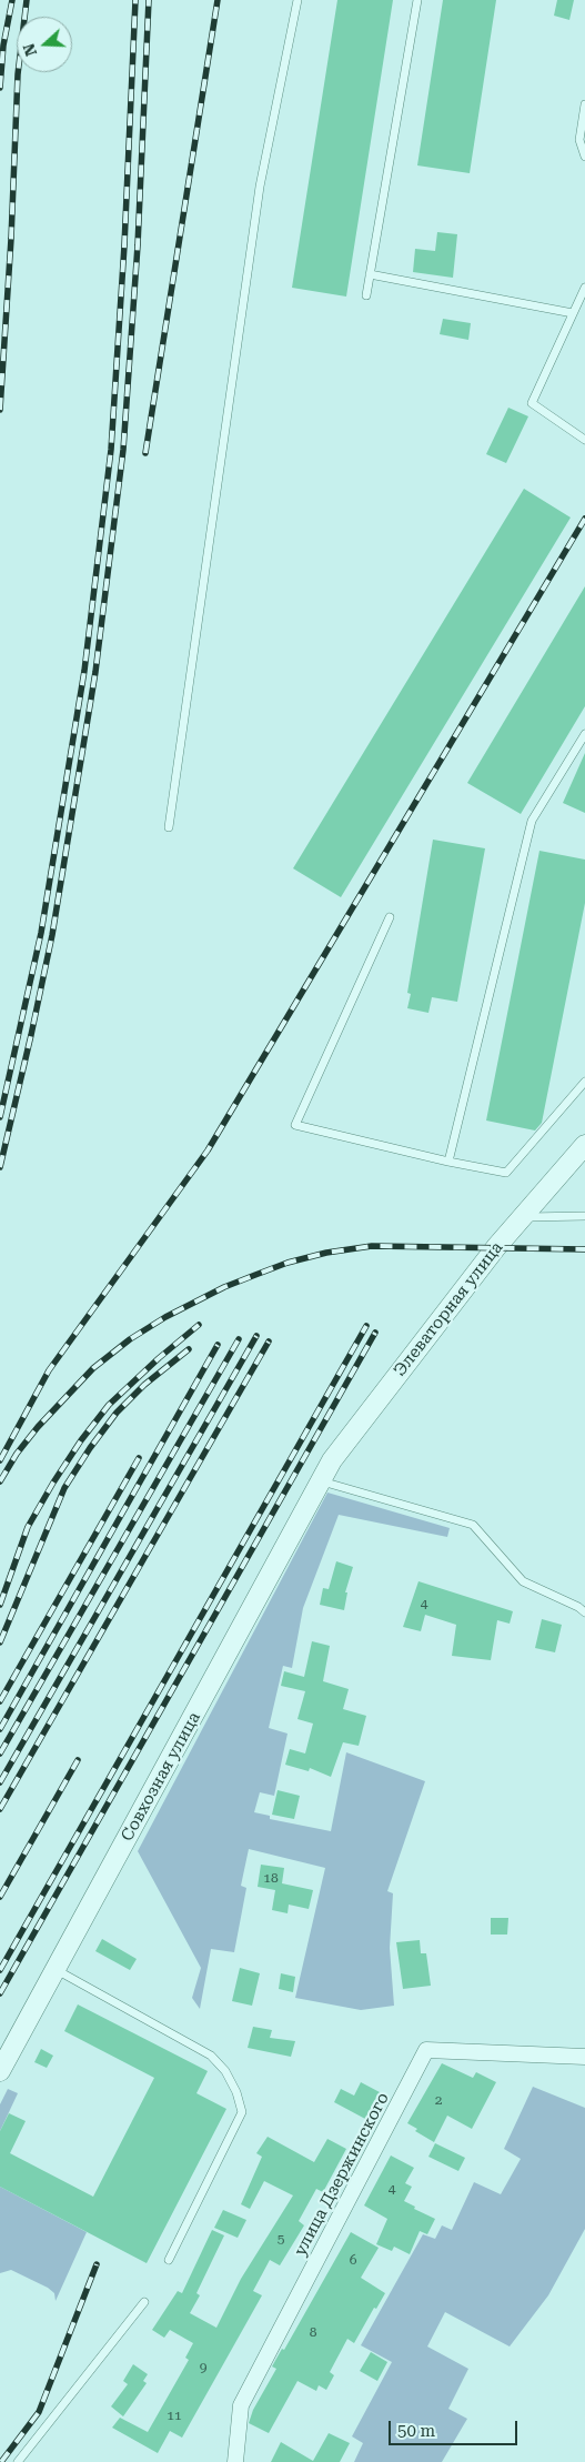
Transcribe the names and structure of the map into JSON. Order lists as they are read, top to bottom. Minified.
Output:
{"streets":{"street":["Элеваторная улица","Совхозная улица","улица Дзержинского"]},"crossings":[["Элеваторная улица","Совхозная улица"]],"house_numbers":["4","18","2","4","5","6","8","9","11"],"scale_bar":"50 m","north":"left"}
